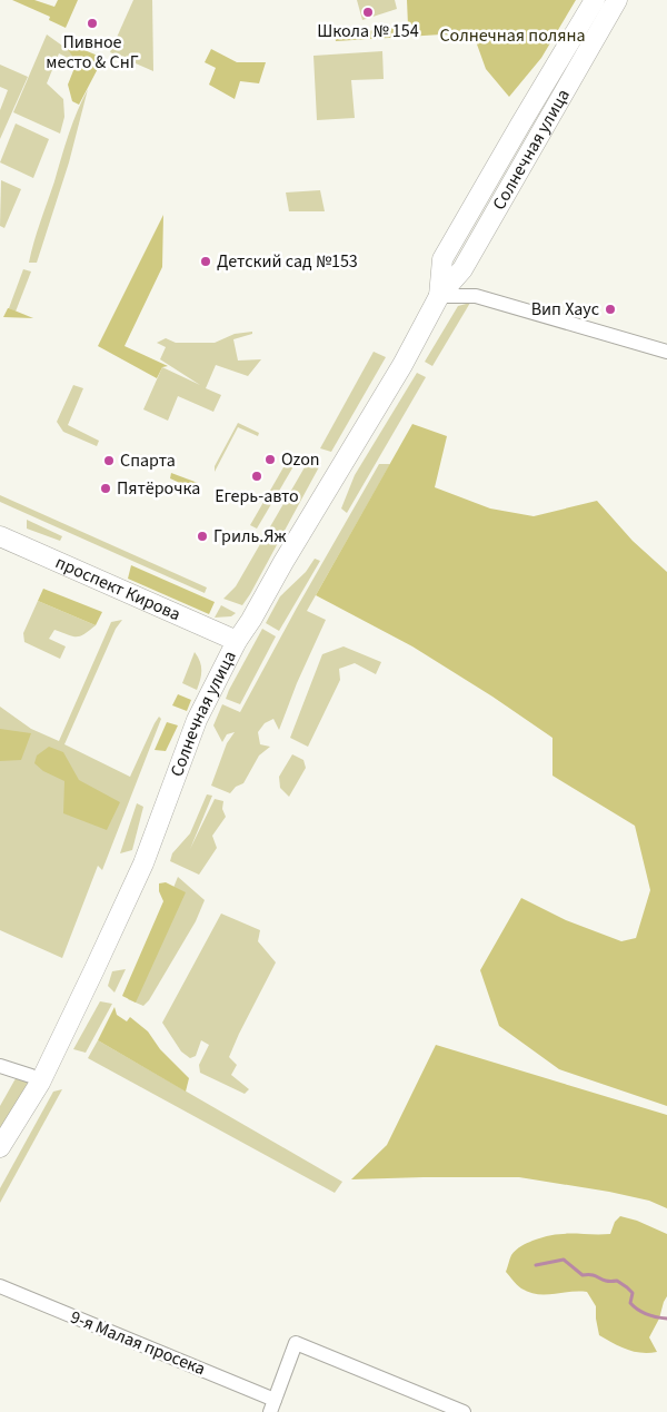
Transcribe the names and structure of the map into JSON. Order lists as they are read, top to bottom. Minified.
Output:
{"streets":{"main road":["Солнечная улица","проспект Кирова"],"street":["9-я Малая просека"]},"crossings":[["Солнечная улица","проспект Кирова"]],"parks":["Солнечная поляна"],"places":["Школа № 154","Пивное место & СнГ","Детский сад №153","Вип Хаус","Ozon","Спарта","Егерь-авто","Пятёрочка","Гриль.Яж"]}
